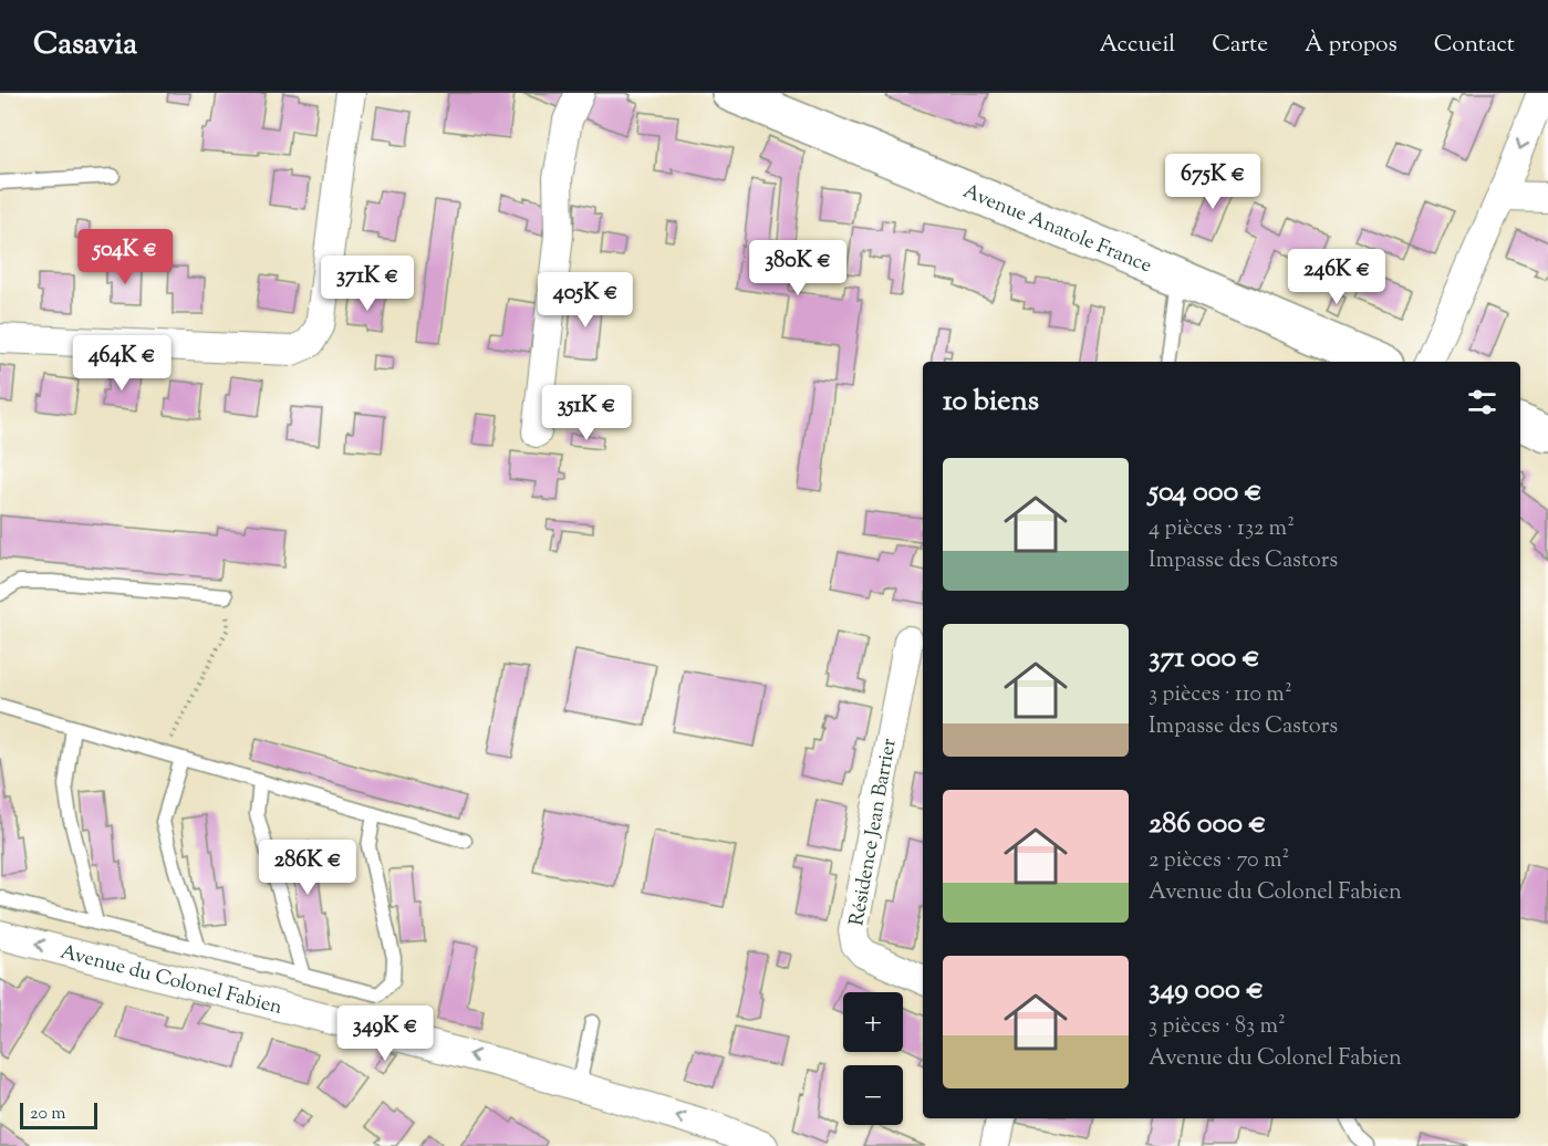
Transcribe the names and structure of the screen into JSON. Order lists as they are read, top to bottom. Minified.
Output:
{"streets":{"main road":["Avenue Anatole France"],"street":["Résidence Jean Barrier","Avenue du Colonel Fabien"]},"one_way":["Avenue du Colonel Fabien"],"scale_bar":"20 m","page":{"header":"Casavia","nav":["Accueil","Carte","À propos","Contact"],"price":["675K €","504K €","380K €","246K €","371K €","405K €","464K €","351K €","286K €","349K €"],"heading":"10 biens","list":[{"name":"504 000 €","note":"4 pièces · 132 m² · Impasse des Castors"},{"name":"371 000 €","note":"3 pièces · 110 m² · Impasse des Castors"},{"name":"286 000 €","note":"2 pièces · 70 m² · Avenue du Colonel Fabien"},{"name":"349 000 €","note":"3 pièces · 83 m² · Avenue du Colonel Fabien"}],"map_buttons":["+","−"],"scale":"20 m"}}
